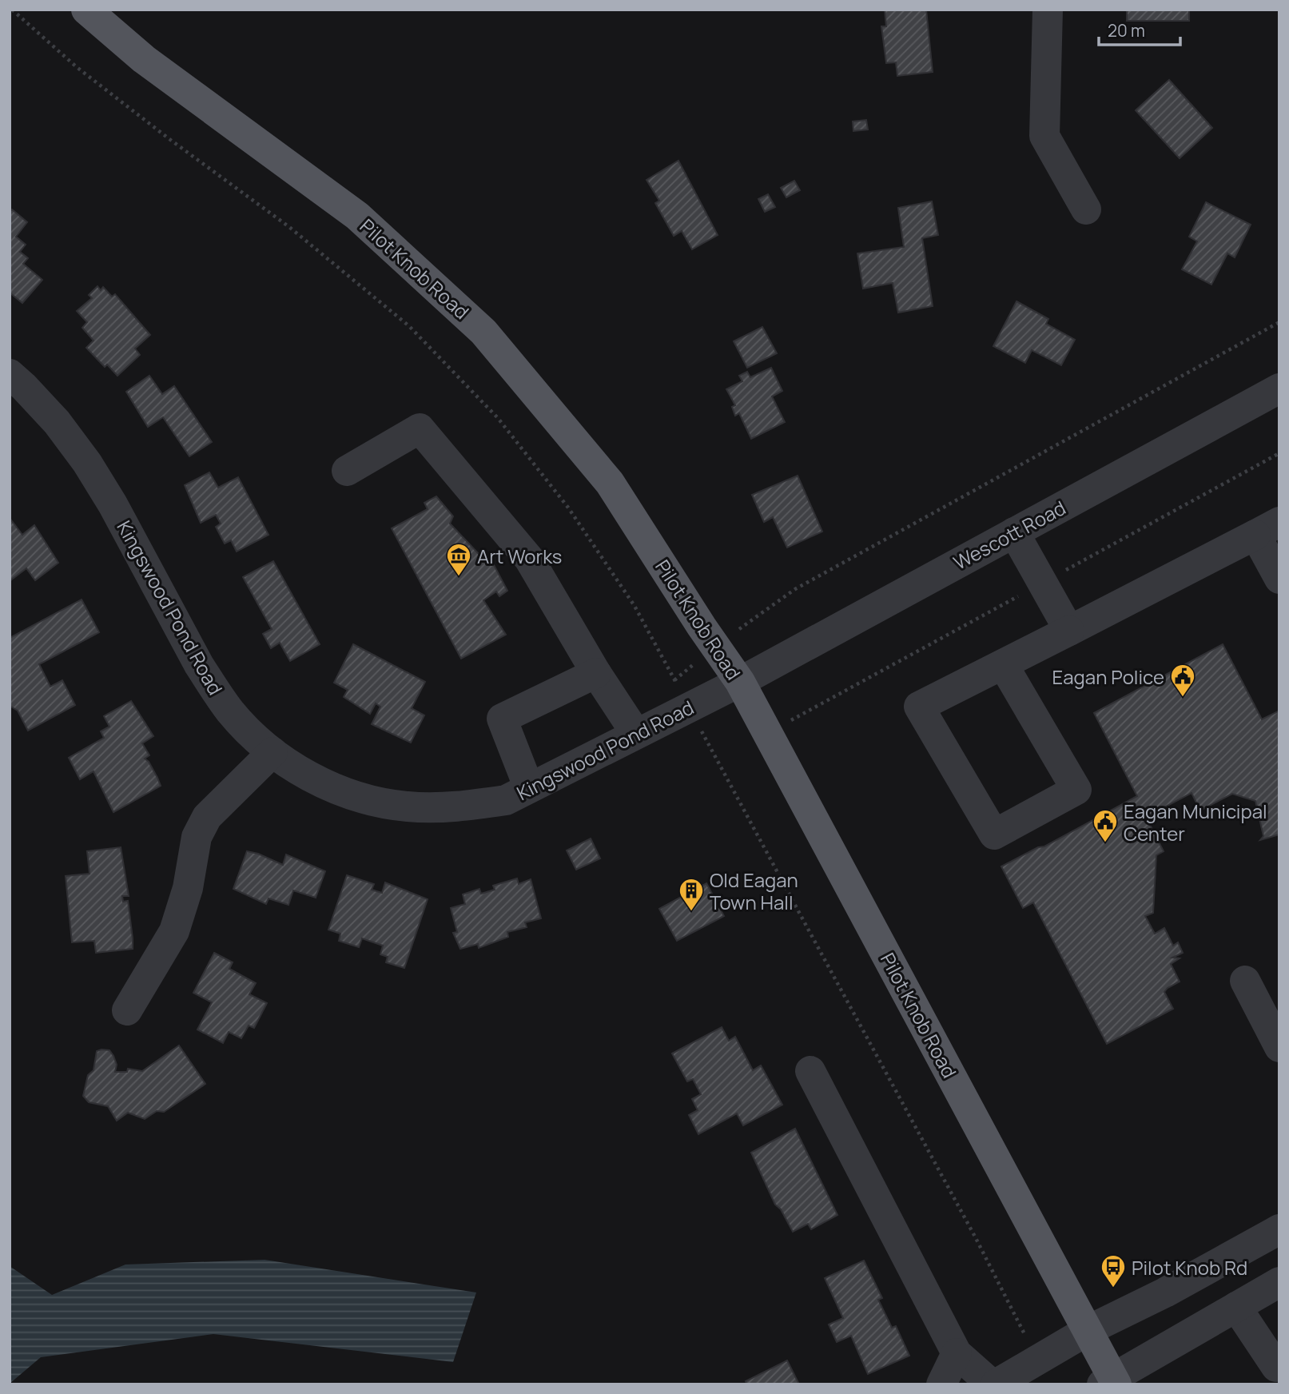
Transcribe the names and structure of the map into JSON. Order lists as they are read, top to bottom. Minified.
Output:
{"streets":{"main road":["Pilot Knob Road"],"street":["Wescott Road","Kingswood Pond Road"]},"crossings":[["Pilot Knob Road","Wescott Road"],["Pilot Knob Road","Kingswood Pond Road"],["Wescott Road","Kingswood Pond Road"]],"places":{"museum":["Art Works"],"public building":["Eagan Police","Eagan Municipal Center"],"building":["Old Eagan Town Hall"],"bus stop":["Pilot Knob Rd"]},"scale_bar":"20 m"}
